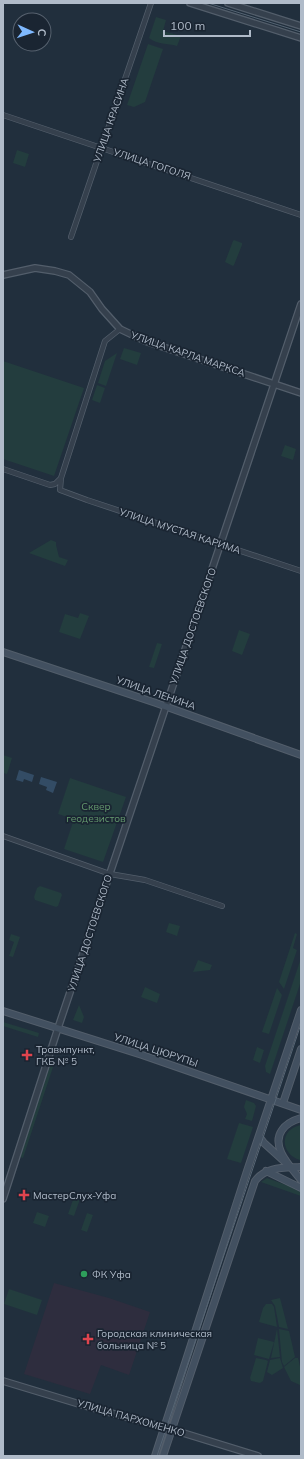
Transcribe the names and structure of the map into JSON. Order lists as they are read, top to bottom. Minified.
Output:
{"streets":{"main road":["УЛИЦА ЛЕНИНА","УЛИЦА ЦЮРУПЫ"],"street":["УЛИЦА КРАСИНА","УЛИЦА ГОГОЛЯ","УЛИЦА КАРЛА МАРКСА","УЛИЦА МУСТАЯ КАРИМА","УЛИЦА ДОСТОЕВСКОГО","УЛИЦА ПАРХОМЕНКО"]},"crossings":[["УЛИЦА КРАСИНА","УЛИЦА ГОГОЛЯ"],["УЛИЦА КАРЛА МАРКСА","УЛИЦА ДОСТОЕВСКОГО"],["УЛИЦА МУСТАЯ КАРИМА","УЛИЦА ДОСТОЕВСКОГО"],["УЛИЦА ДОСТОЕВСКОГО","УЛИЦА ЛЕНИНА"],["УЛИЦА ДОСТОЕВСКОГО","УЛИЦА ЦЮРУПЫ"]],"parks":["Сквер геодезистов"],"places":{"health":["Травмпункт, ГКБ № 5","МастерСлух-Уфа","Городская клиническая больница № 5"],"other":["ФК Уфа"]},"scale_bar":"100 m","north":"right"}
